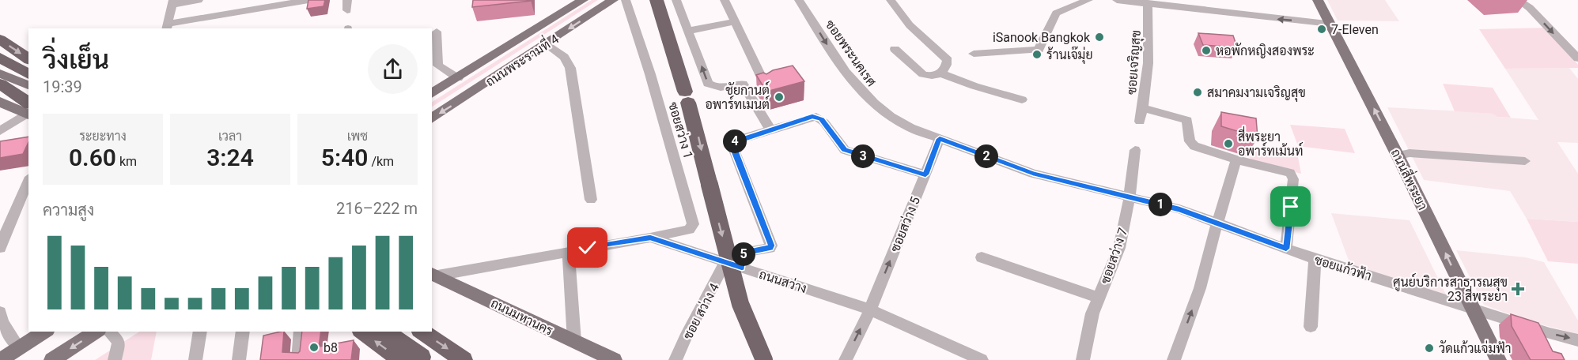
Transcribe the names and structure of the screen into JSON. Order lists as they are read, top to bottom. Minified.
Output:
{"streets":{"main road":["ถนนพระรามที่ 4","ถนนสี่พระยา","ถนนมหานคร"],"street":["ซอยพระนคเรศ","ซอยเจริญสุข","ซอยสว่าง 1","ซอยสว่าง 5","ซอยสว่าง 7","ซอยแก้วฟ้า","ถนนสว่าง","ซอย สว่าง 4"]},"crossings":[["ซอยพระนคเรศ","ซอยสว่าง 5"],["ซอยพระนคเรศ","ซอยแก้วฟ้า"],["ซอยสว่าง 1","ถนนสว่าง"],["ถนนสี่พระยา","ซอยแก้วฟ้า"],["ซอยสว่าง 5","ซอยแก้วฟ้า"],["ซอยสว่าง 5","ถนนสว่าง"],["ซอยสว่าง 7","ซอยแก้วฟ้า"],["ถนนสว่าง","ซอย สว่าง 4"],["ถนนสว่าง","ถนนมหานคร"]],"one_way":["ซอยพระนคเรศ","ถนนสี่พระยา","ซอยสว่าง 5"],"places":{"other":["7-Eleven","iSanook Bangkok","หอพักหญิงสองพระ","ร้านเจ๊มุ่ย","สมาคมงามเจริญสุข","ชัยกานต์ อพาร์ทเมนต์","สี่พระยา อพาร์ทเม้นท์","b8","วัดแก้วแจ่มฟ้า"],"health":["ศูนย์บริการสาธารณสุข 23 สี่พระยา"]},"page":{"heading":["วิ่งเย็น","19:39"],"stats":[["ระยะทาง","0.60 km"],["เวลา","3:24"],["เพซ","5:40 /km"]],"pins":["4","2","3","1","5"],"chart":["ความสูง","216–222 m"]}}
